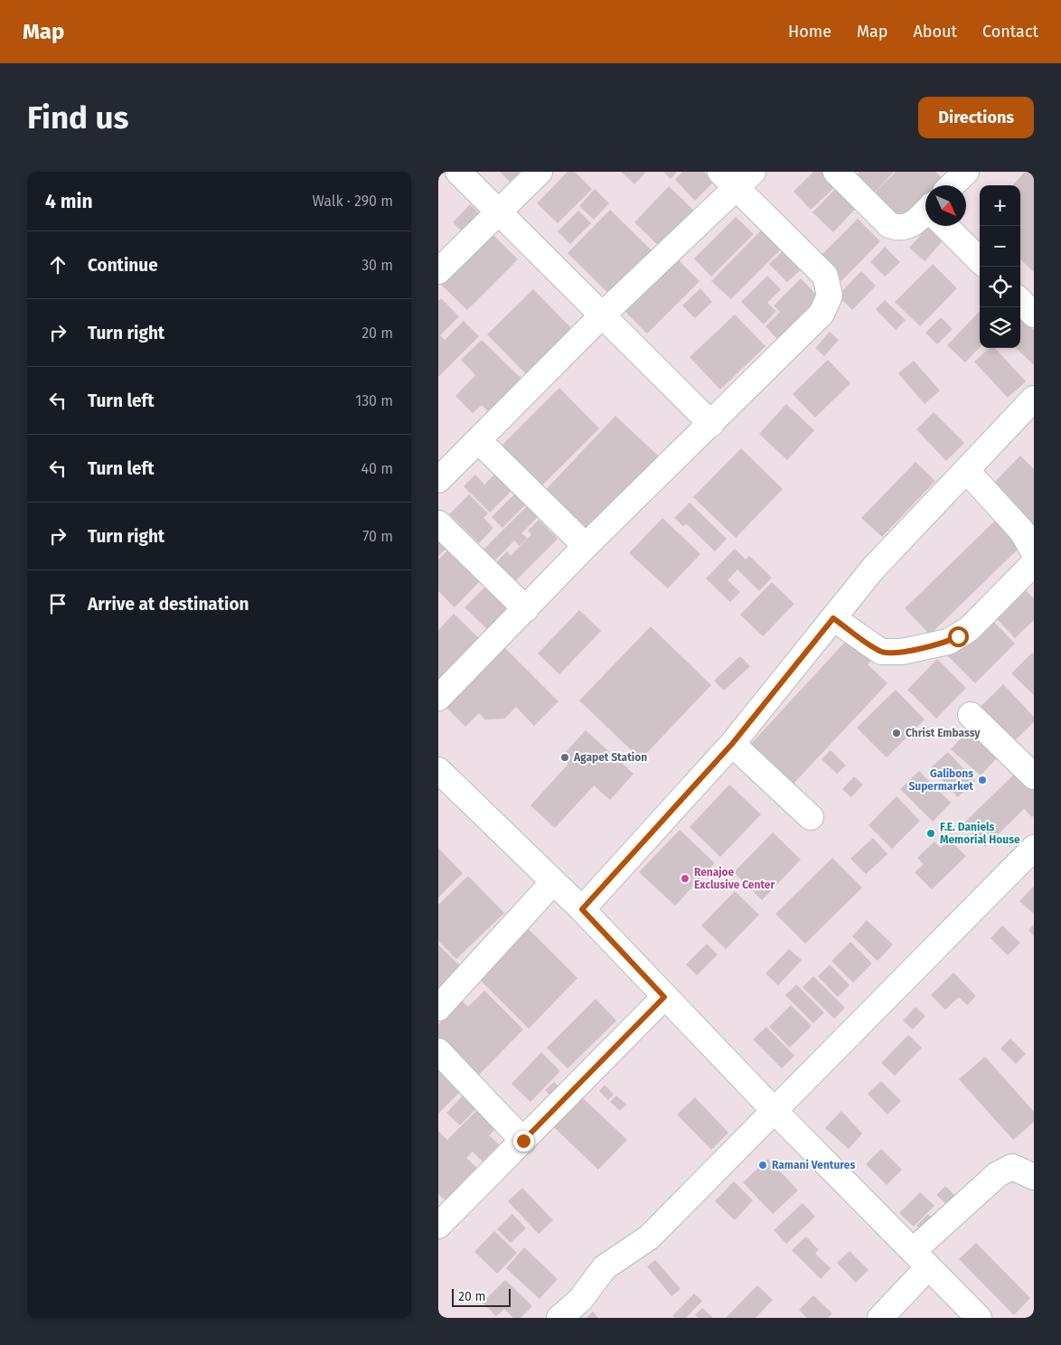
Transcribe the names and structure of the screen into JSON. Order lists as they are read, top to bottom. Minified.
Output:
{"places":["Christ Embassy","Agapet Station","Galibons Supermarket","F.E. Daniels Memorial House","Renajoe Exclusive Center","Ramani Ventures"],"scale_bar":"20 m","north":"bottom right","page":{"header":"Map","nav":["Home","Map","About","Contact"],"buttons":"Directions","title":"Find us","heading":["4 min","Walk · 290 m"],"map_buttons":["+","−"],"list":[["Continue","30 m"],["Turn right","20 m"],["Turn left","130 m"],["Turn left","40 m"],["Turn right","70 m"],"Arrive at destination"],"scale":"20 m"}}
